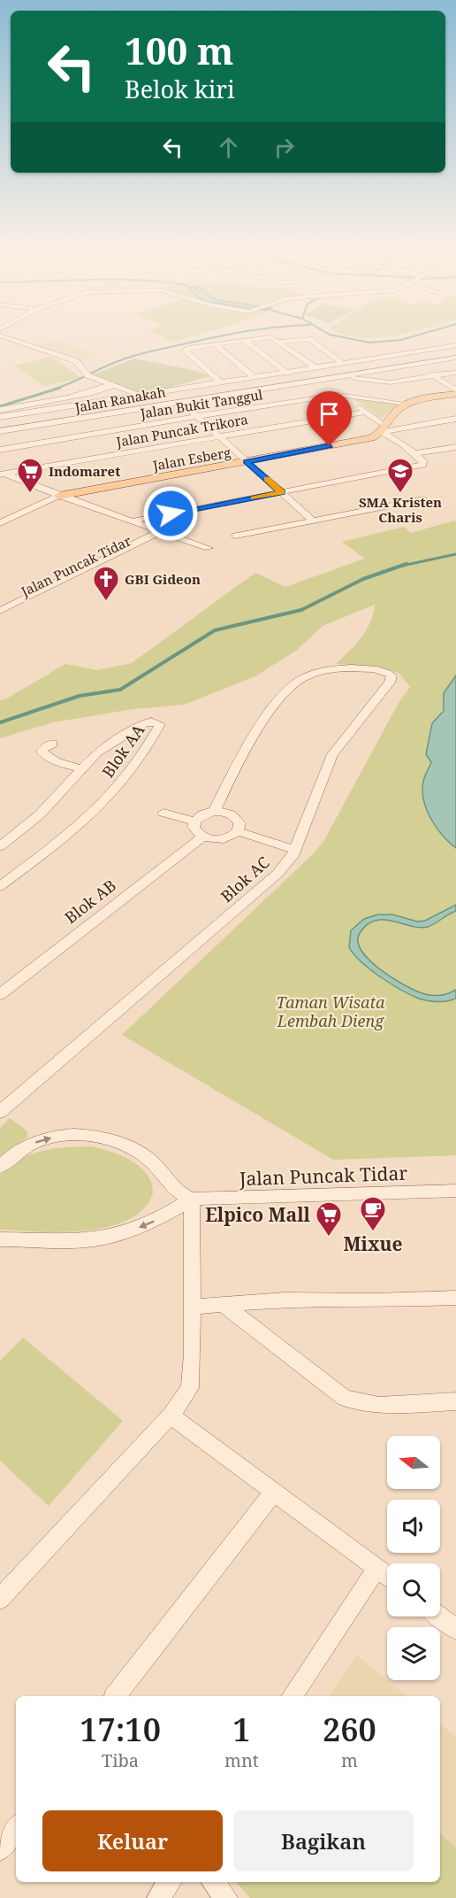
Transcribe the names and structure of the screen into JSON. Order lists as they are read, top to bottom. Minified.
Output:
{"streets":{"main road":["Jalan Esberg"],"street":["Jalan Ranakah","Jalan Bukit Tanggul","Jalan Puncak Trikora","Jalan Puncak Tidar","Blok AA","Blok AC","Blok AB"]},"crossings":[["Jalan Bukit Tanggul","Jalan Esberg"],["Jalan Puncak Trikora","Jalan Puncak Tidar"],["Jalan Esberg","Jalan Puncak Tidar"],["Blok AC","Blok AB"]],"parks":["Taman Wisata Lembah Dieng"],"places":{"supermarket":["Indomaret","Elpico Mall"],"school or university":["SMA Kristen Charis"],"church":["GBI Gideon"],"cafe":["Mixue"]},"north":"left","page":{"turn":["100 m","Belok kiri"],"eta":["17:10","Tiba","1","mnt","260","m"],"buttons":["Keluar","Bagikan"]}}
